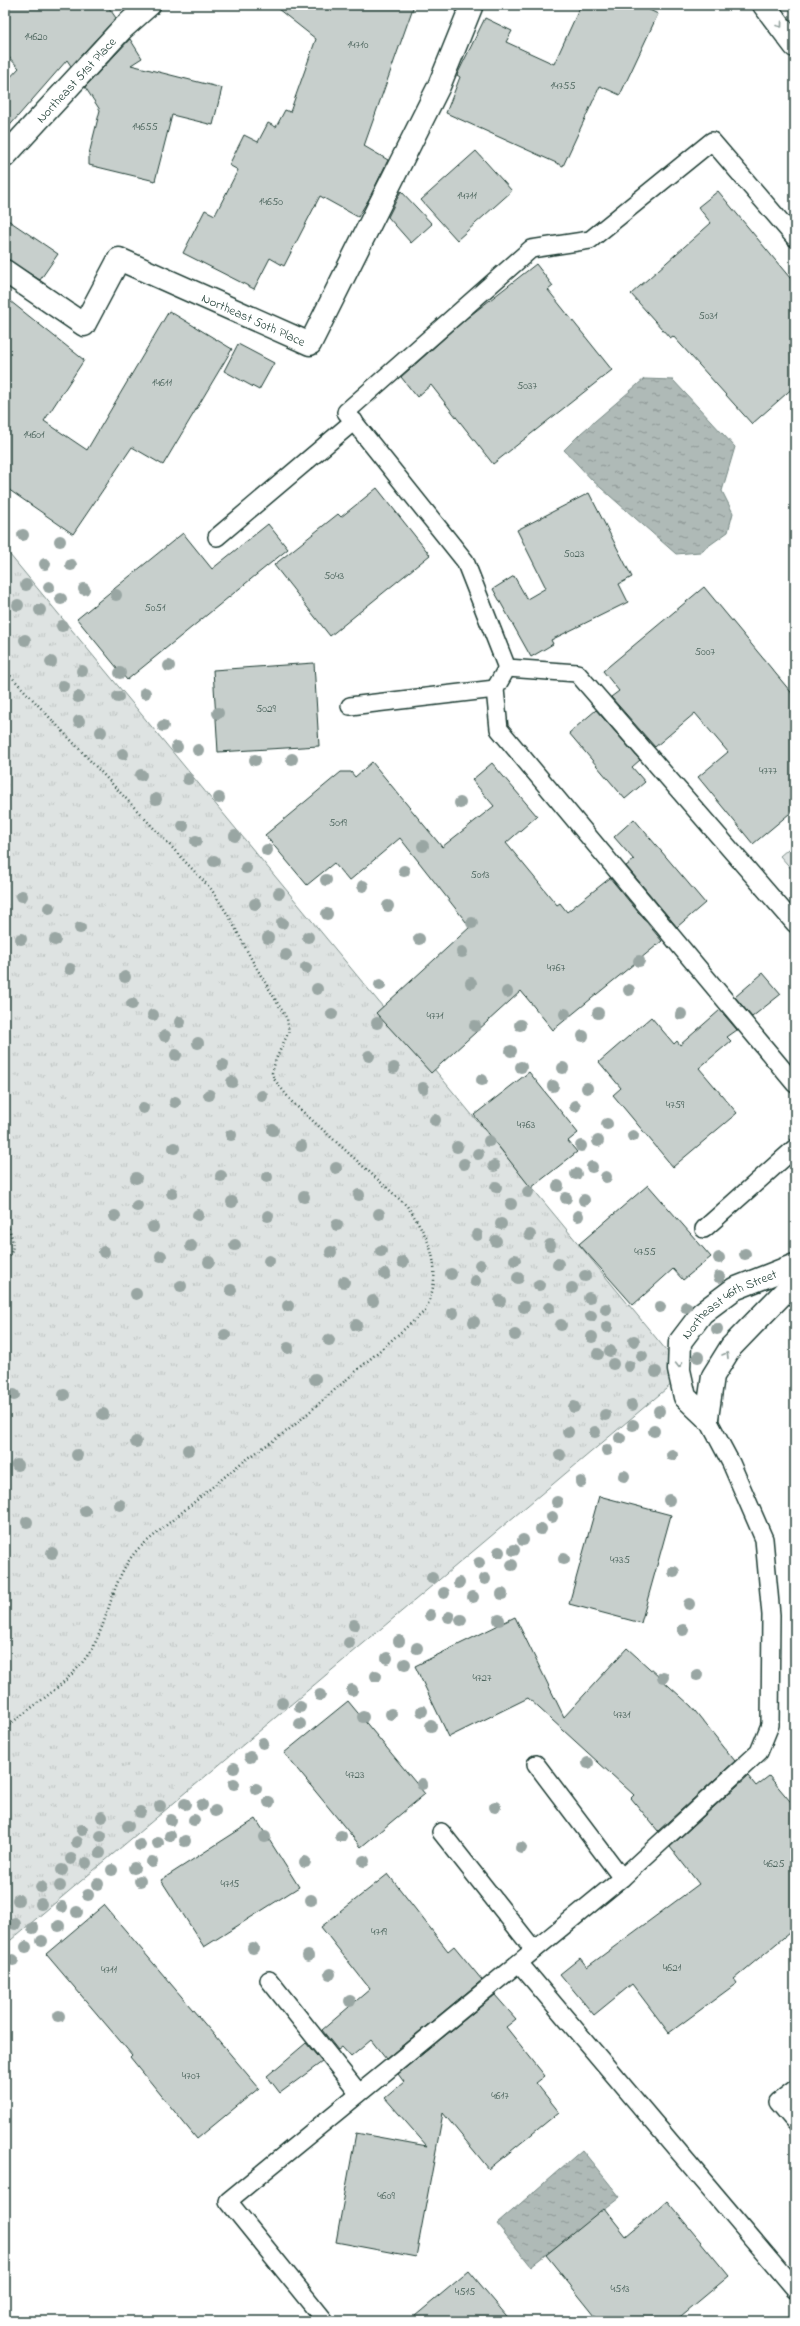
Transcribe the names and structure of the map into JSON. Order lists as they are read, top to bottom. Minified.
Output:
{"streets":{"street":["Northeast 51st Place","Northeast 50th Place","Northeast 46th Street"]},"house_numbers":["14620","14710","14755","14655","14711","14650","5031","14611","5037","14601","5023","5043","5051","5007","5029","4777","5019","5013","4767","4771","4759","4763","4755","4735","4727","4731","4723","4625","4715","4719","4621","4711","4707","4617","4609","4513","4515"]}
